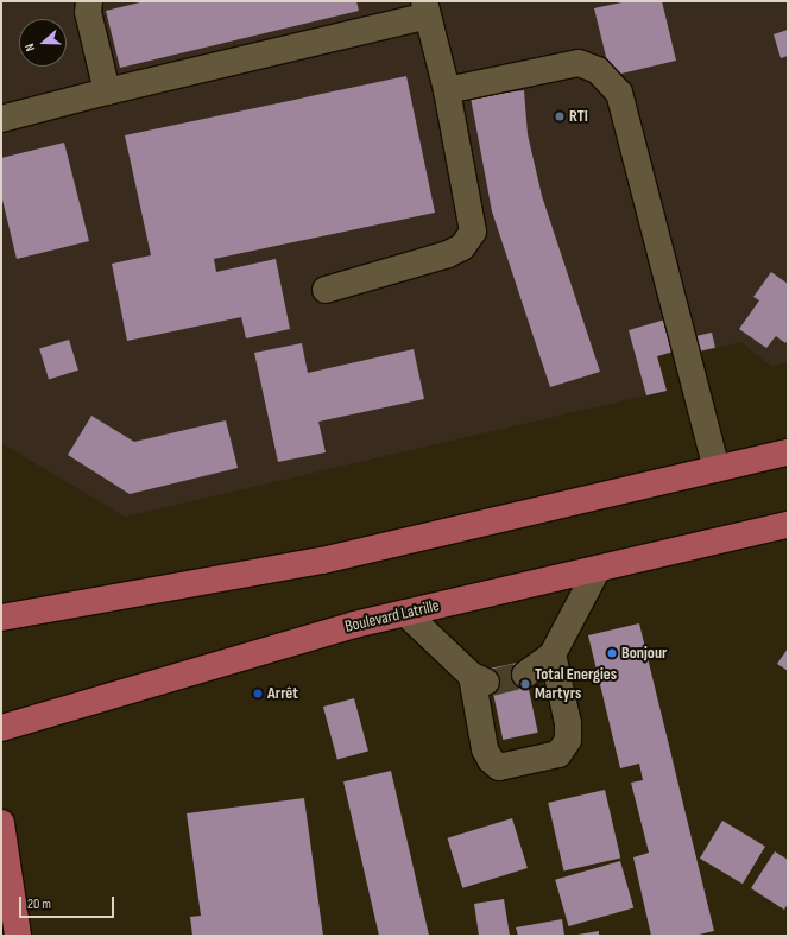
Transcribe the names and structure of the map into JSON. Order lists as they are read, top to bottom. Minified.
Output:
{"streets":{"main road":["Boulevard Latrille"]},"places":["RTI","Bonjour","Total Energies Martyrs","Arrêt"],"scale_bar":"20 m","north":"left"}
